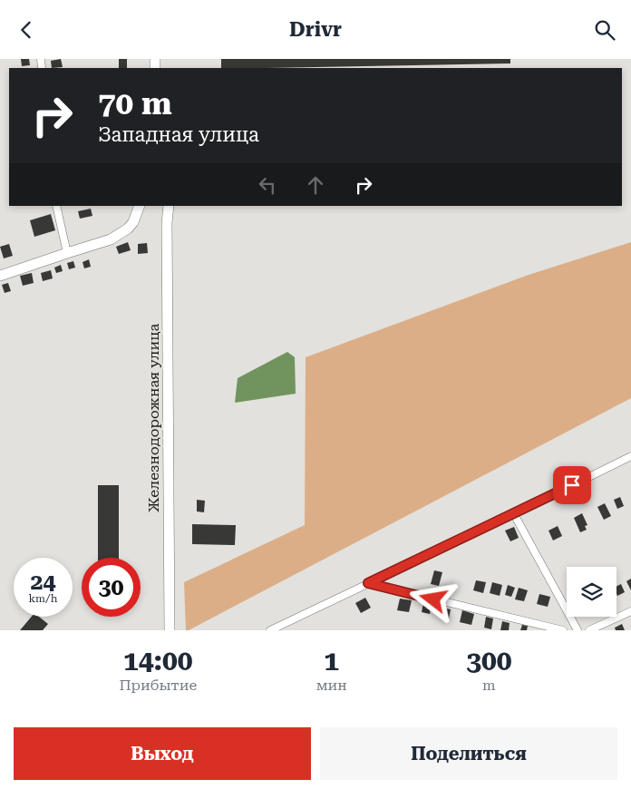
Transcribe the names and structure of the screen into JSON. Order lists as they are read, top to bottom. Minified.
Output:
{"streets":{"street":["Железнодорожная улица"]},"page":{"header":"Drivr","turn":["70 m","Западная улица"],"speed":"24 km/h","limit":"30","eta":["14:00","Прибытие","1","мин","300","m"],"buttons":["Выход","Поделиться"]}}
